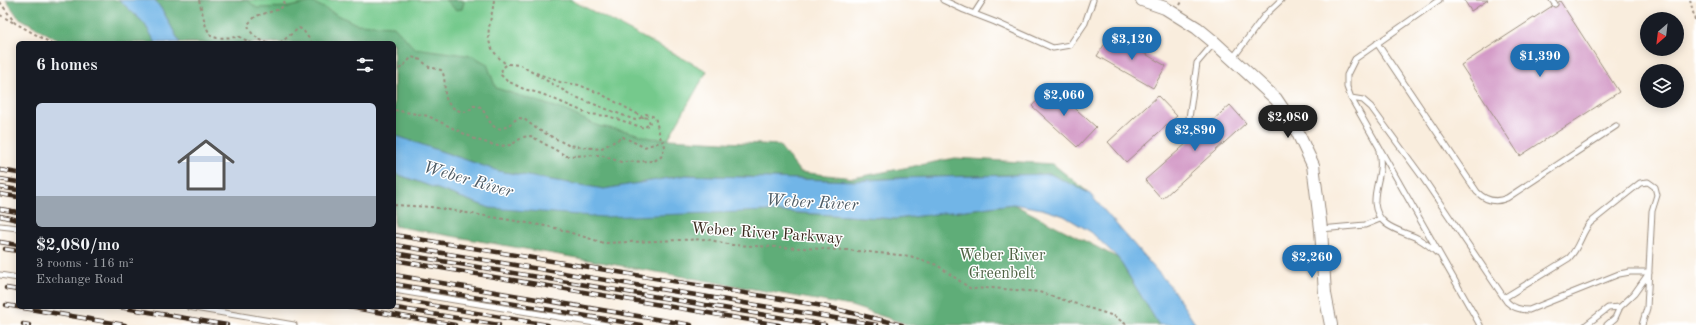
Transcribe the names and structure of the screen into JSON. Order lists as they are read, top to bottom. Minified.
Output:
{"streets":{"path":["Weber River Parkway"]},"water":["Weber River"],"parks":["Weber River Greenbelt"],"north":"bottom left","page":{"price":["$3,120","$1,390","$2,060","$2,080","$2,890","$2,260"],"heading":"6 homes","list":[{"name":"$2,080/mo","note":"3 rooms · 116 m² · Exchange Road"}]}}
